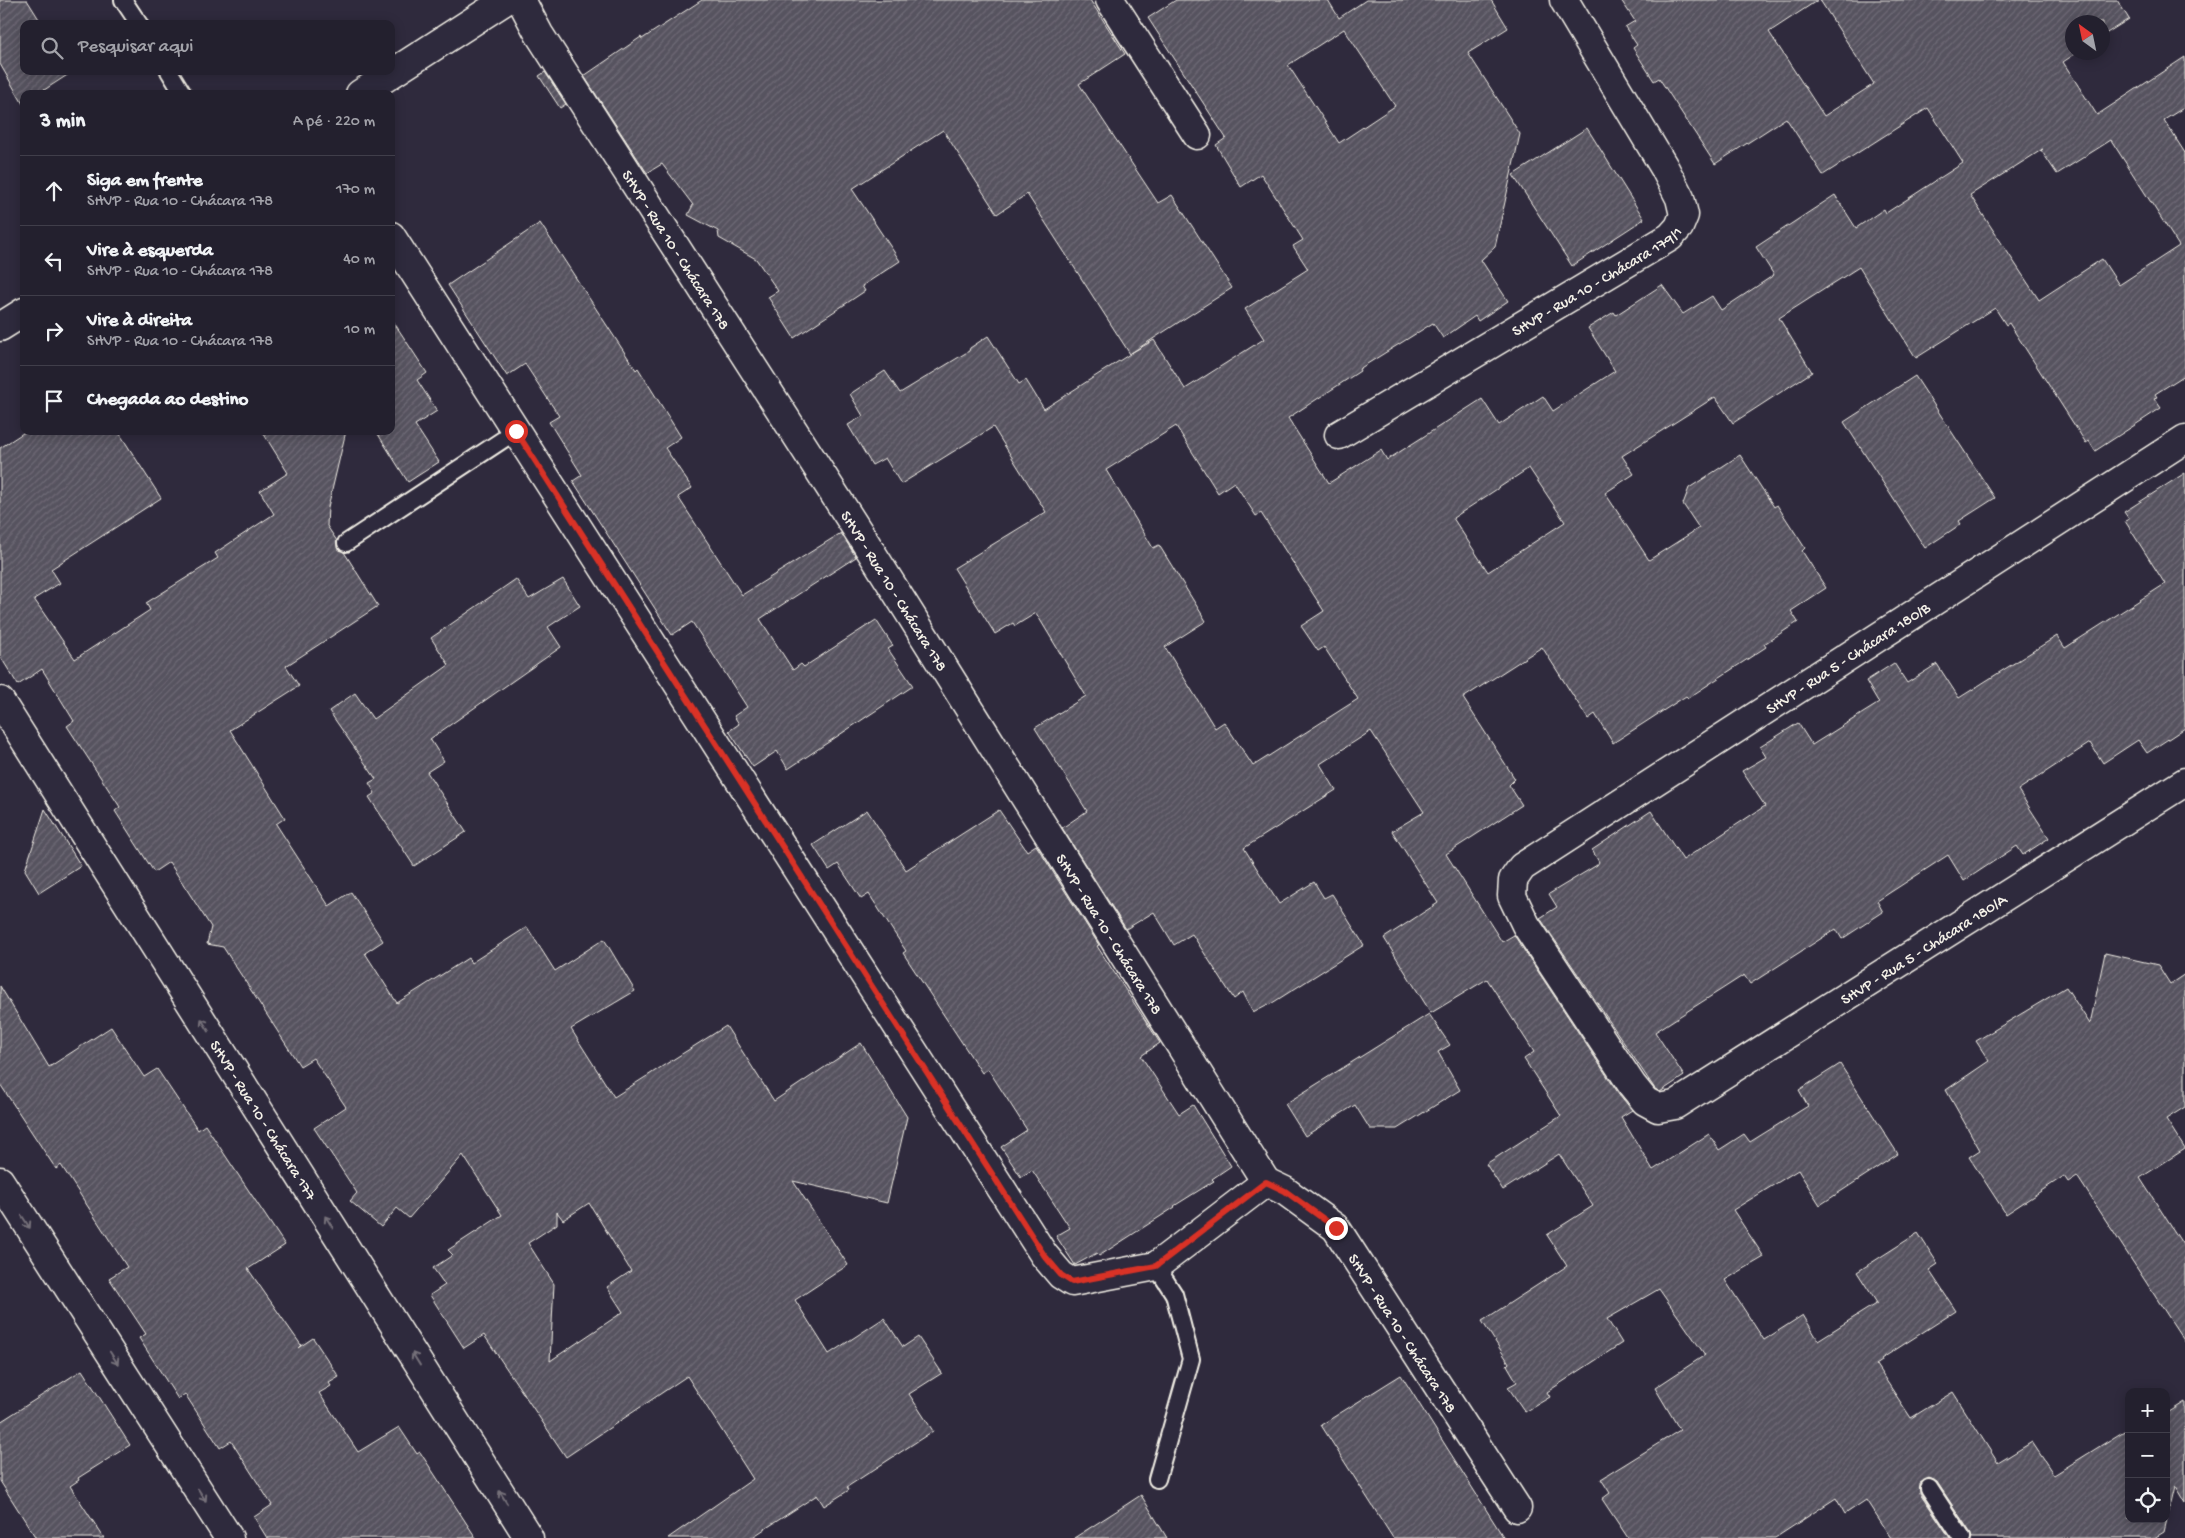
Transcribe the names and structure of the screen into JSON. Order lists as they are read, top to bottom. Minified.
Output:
{"streets":{"street":["SHVP - Rua 10 - Chácara 178","SHVP - Rua 10 - Chácara 179/1","SHVP - Rua 5 - Chácara 180/B","SHVP - Rua 5 - Chácara 180/A","SHVP - Rua 10 - Chácara 177"]},"crossings":[["SHVP - Rua 5 - Chácara 180/B","SHVP - Rua 5 - Chácara 180/A"]],"one_way":["SHVP - Rua 10 - Chácara 177"],"north":"top left","page":{"search":"Pesquisar aqui","heading":["3 min","A pé · 220 m"],"list":[["Siga em frente","SHVP - Rua 10 - Chácara 178","170 m"],["Vire à esquerda","SHVP - Rua 10 - Chácara 178","40 m"],["Vire à direita","SHVP - Rua 10 - Chácara 178","10 m"],"Chegada ao destino"],"map_buttons":["+","−"]}}
